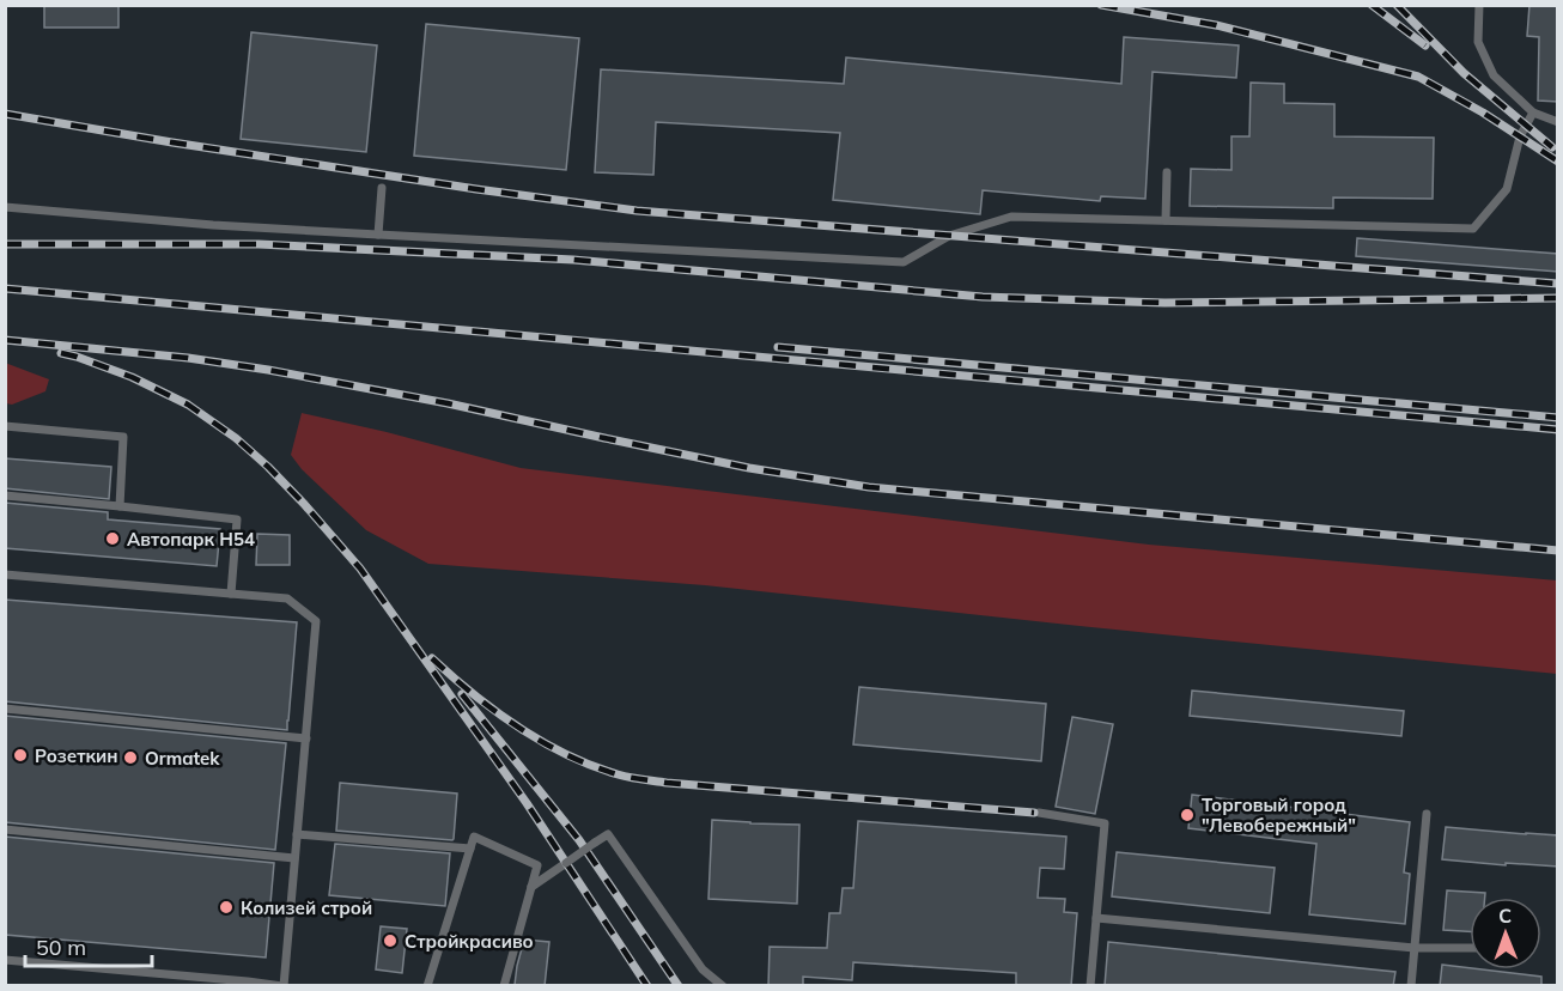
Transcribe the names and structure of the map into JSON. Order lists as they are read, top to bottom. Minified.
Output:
{"places":["Автопарк Н54","Розеткин","Ormatek","Торговый город \"Левобережный\"","Колизей строй","Стройкрасиво"],"scale_bar":"50 m","north":"top"}
